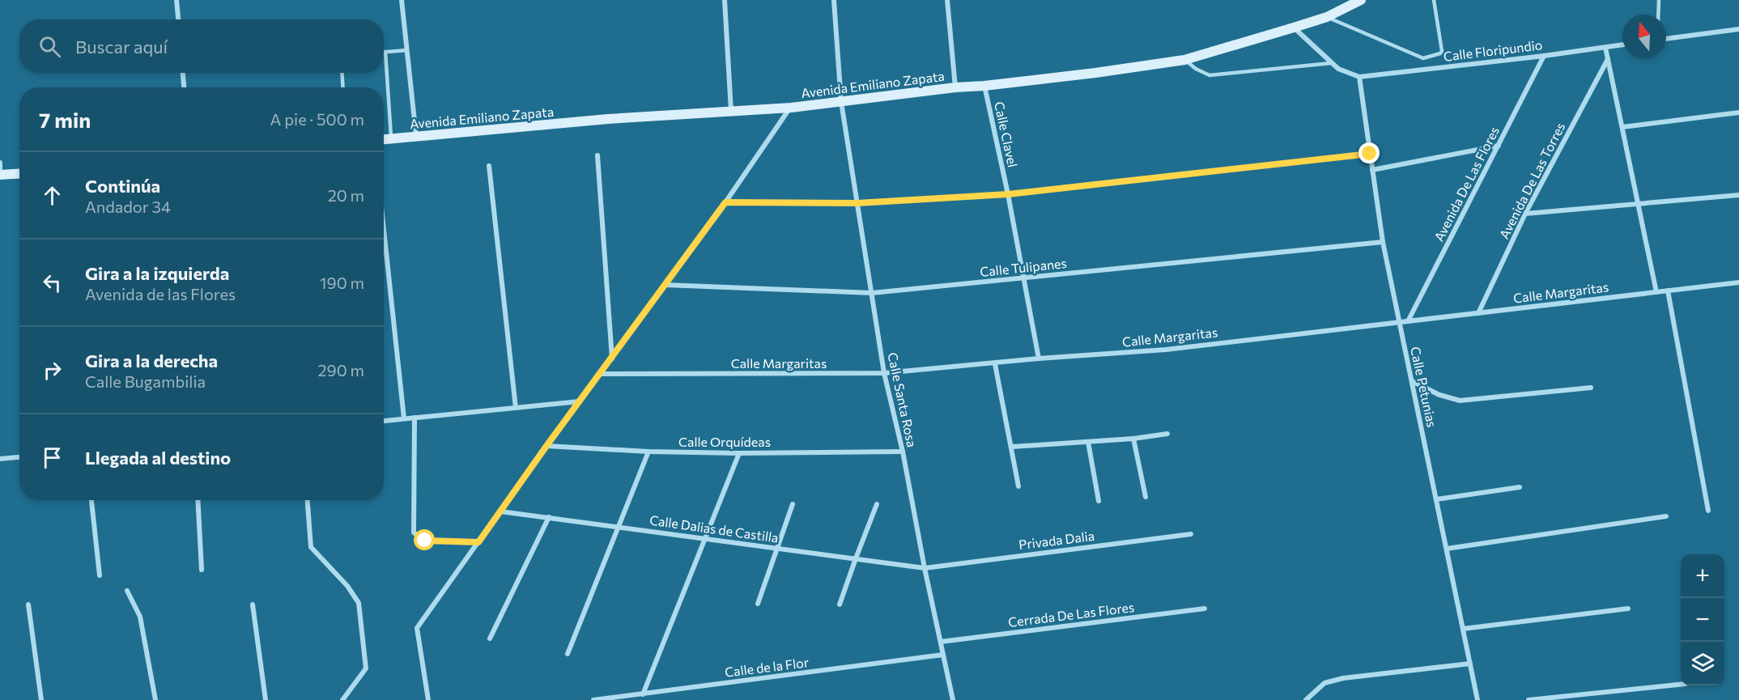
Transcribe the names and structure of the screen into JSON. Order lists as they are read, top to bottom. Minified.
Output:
{"streets":{"main road":["Avenida Emiliano Zapata"],"street":["Calle Floripundio","Calle Clavel","Avenida De Las Torres","Avenida De Las Flores","Calle Tulipanes","Calle Margaritas","Calle Petunias","Calle Santa Rosa","Calle Orquídeas","Calle Dalias de Castilla","Privada Dalia","Cerrada De Las Flores","Calle de la Flor"]},"crossings":[["Calle Floripundio","Avenida De Las Flores"],["Calle Floripundio","Calle Petunias"],["Avenida Emiliano Zapata","Calle Clavel"],["Avenida Emiliano Zapata","Calle Santa Rosa"],["Calle Clavel","Calle Tulipanes"],["Calle Clavel","Calle Margaritas"],["Avenida De Las Torres","Calle Margaritas"],["Avenida De Las Flores","Calle Margaritas"],["Calle Tulipanes","Calle Petunias"],["Calle Tulipanes","Calle Santa Rosa"],["Calle Margaritas","Calle Petunias"],["Calle Margaritas","Calle Santa Rosa"],["Calle Santa Rosa","Calle Orquídeas"],["Calle Santa Rosa","Calle Dalias de Castilla"],["Calle Santa Rosa","Privada Dalia"],["Calle Santa Rosa","Cerrada De Las Flores"],["Calle Santa Rosa","Calle de la Flor"],["Calle Dalias de Castilla","Privada Dalia"]],"north":"top","page":{"search":"Buscar aquí","heading":["7 min","A pie · 500 m"],"list":[["Continúa","Andador 34","20 m"],["Gira a la izquierda","Avenida de las Flores","190 m"],["Gira a la derecha","Calle Bugambilia","290 m"],"Llegada al destino"],"map_buttons":["+","−"]}}
